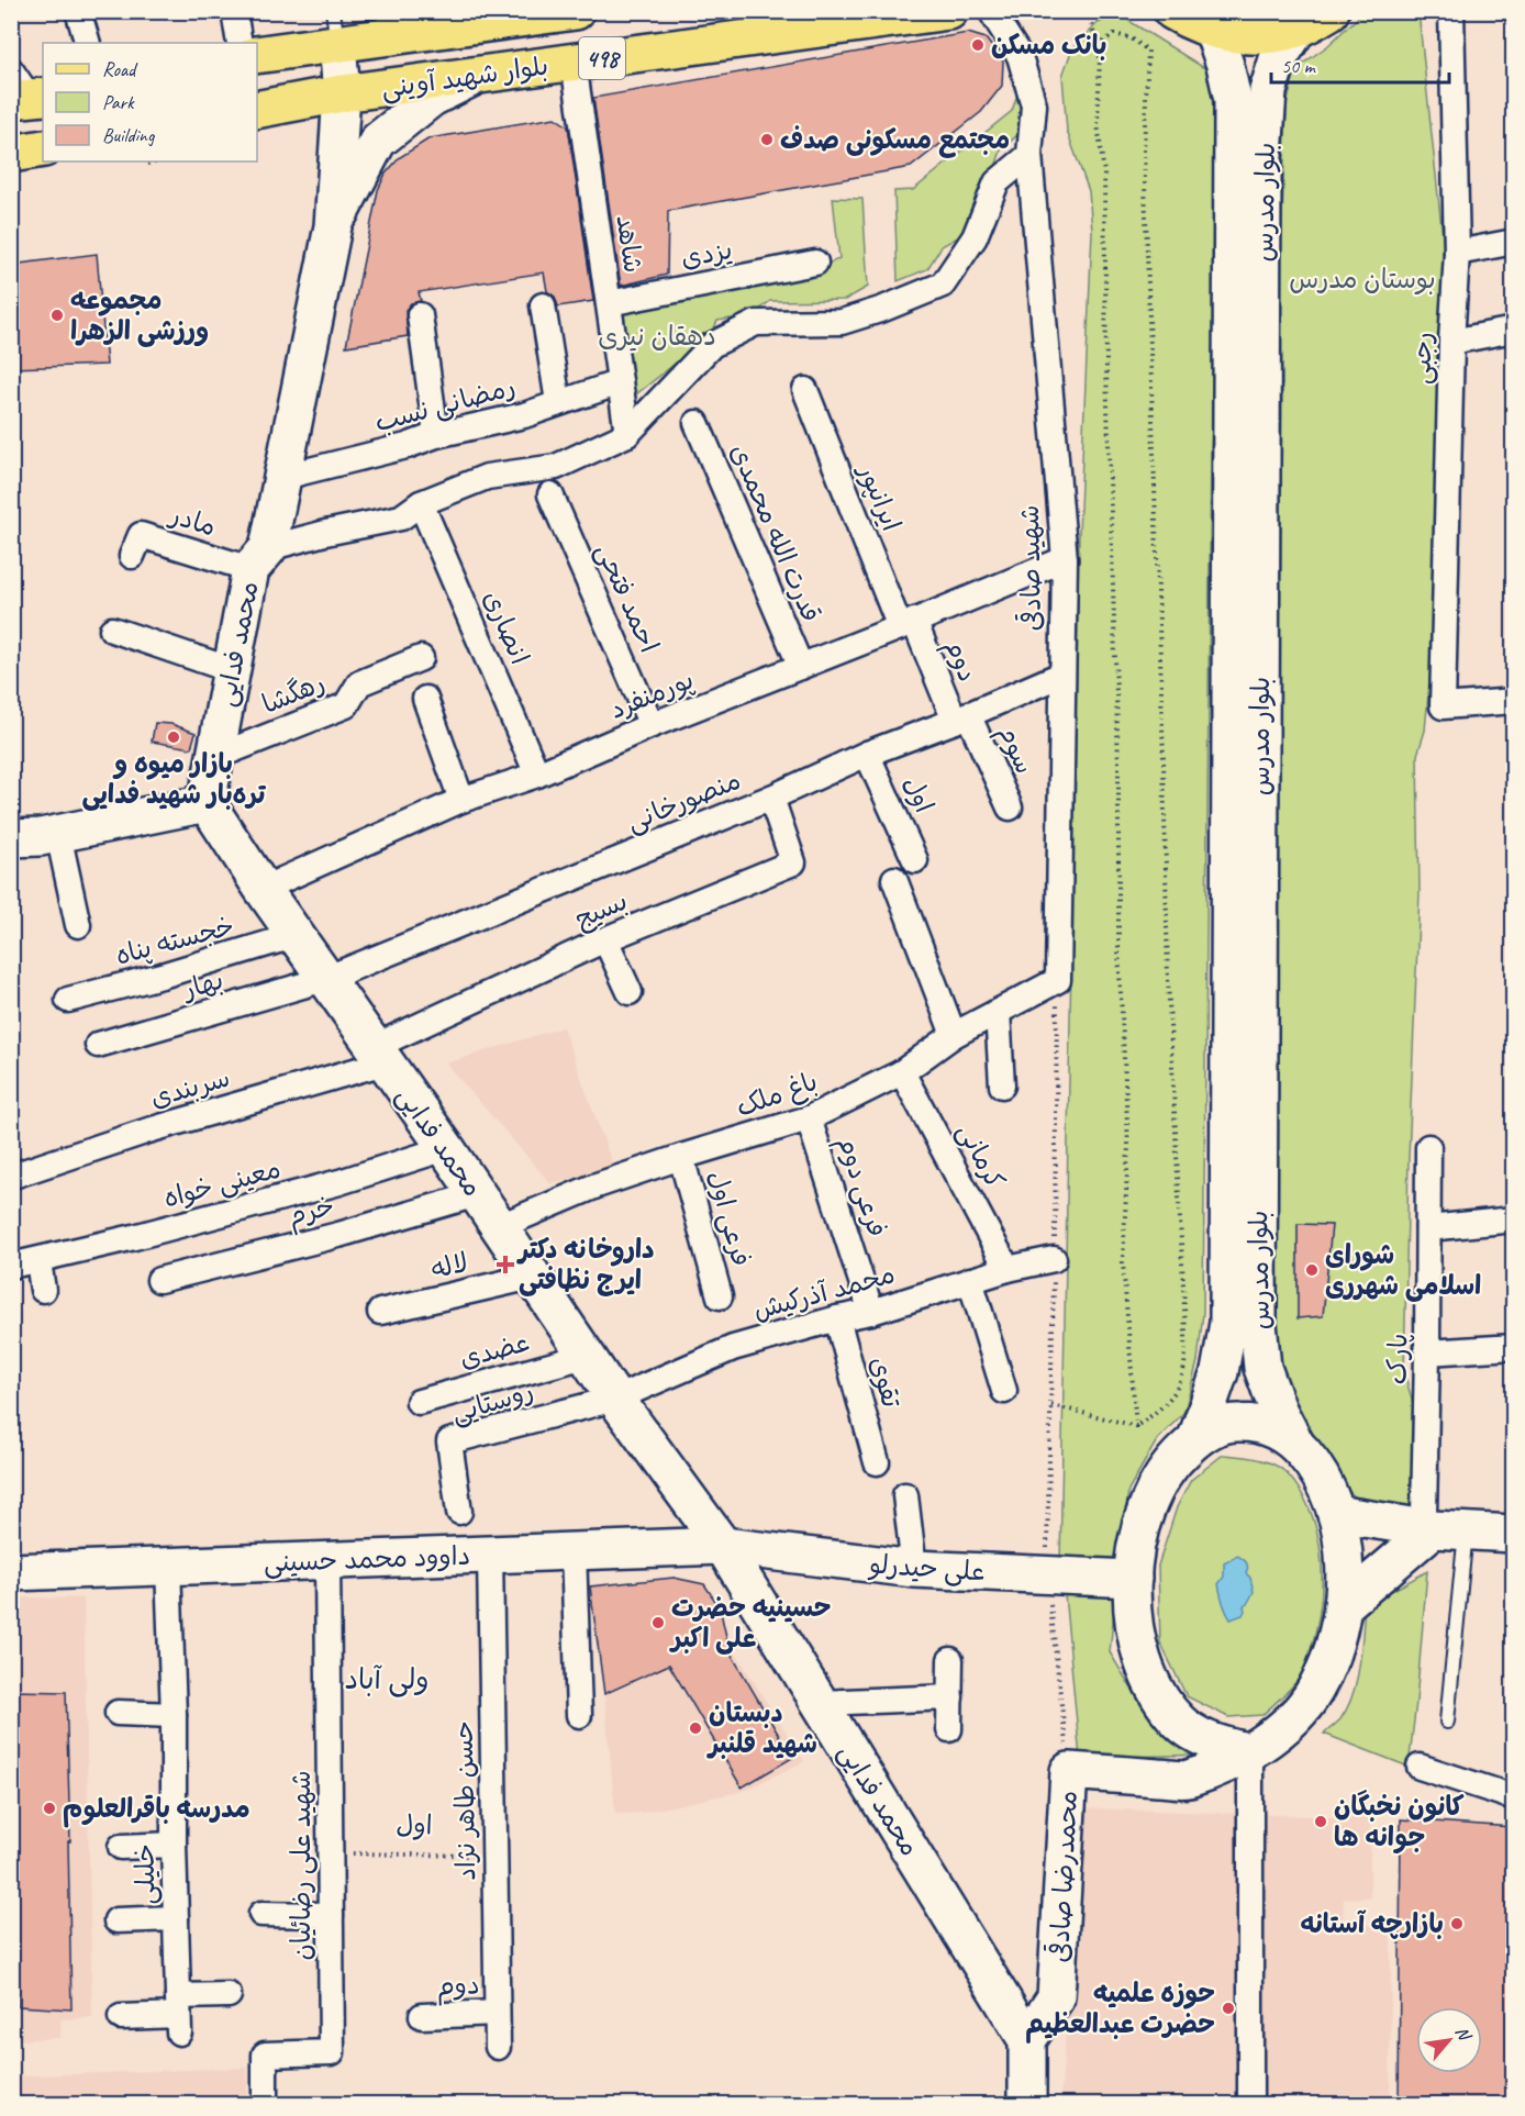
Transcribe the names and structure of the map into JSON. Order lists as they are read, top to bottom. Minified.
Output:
{"streets":{"main road":["498","بلوار شهید آوینی"],"street":["بلوار مدرس","شاهد","یزدی","رجبی","رمضانی نسب","ایرانپور","مادر","قدرت الله محمدی","شهید صادقی","احمد فتحی","انصاری","محمد فدایی","دوم","رهگشا","پورمنفرد","سوم","اول","منصورخانی","بسیج","خجسته پناه","بهار","سربندی","باغ ملک","کرمانی","معینی خواه","فرعی دوم","خرم","فرعی اول","لاله","محمد آذرکیش","عضدی","پارک","تقوی","روستایی","داوود محمد حسینی","علی حیدرلو","حسن طاهر نژاد","شهید علی رضائیان","خلیلی","محمدرضا صادقی"]},"crossings":[["بلوار شهید آوینی","شاهد"],["بلوار شهید آوینی","محمد فدایی"],["بلوار مدرس","محمدرضا صادقی"],["شاهد","یزدی"],["شاهد","رمضانی نسب"],["رمضانی نسب","محمد فدایی"],["ایرانپور","دوم"],["ایرانپور","پورمنفرد"],["مادر","محمد فدایی"],["قدرت الله محمدی","پورمنفرد"],["شهید صادقی","پورمنفرد"],["شهید صادقی","منصورخانی"],["شهید صادقی","باغ ملک"],["احمد فتحی","پورمنفرد"],["انصاری","پورمنفرد"],["محمد فدایی","رهگشا"],["محمد فدایی","پورمنفرد"],["محمد فدایی","منصورخانی"],["محمد فدایی","بسیج"],["محمد فدایی","خجسته پناه"],["محمد فدایی","بهار"],["محمد فدایی","سربندی"],["محمد فدایی","باغ ملک"],["محمد فدایی","معینی خواه"],["محمد فدایی","خرم"],["محمد فدایی","لاله"],["محمد فدایی","محمد آذرکیش"],["محمد فدایی","عضدی"],["محمد فدایی","روستایی"],["محمد فدایی","داوود محمد حسینی"],["محمد فدایی","علی حیدرلو"],["محمد فدایی","محمدرضا صادقی"],["دوم","پورمنفرد"],["دوم","سوم"],["دوم","منصورخانی"],["دوم","حسن طاهر نژاد"],["سوم","منصورخانی"],["اول","منصورخانی"],["اول","حسن طاهر نژاد"],["اول","شهید علی رضائیان"],["منصورخانی","بسیج"],["منصورخانی","بهار"],["بسیج","سربندی"],["باغ ملک","کرمانی"],["باغ ملک","فرعی دوم"],["باغ ملک","فرعی اول"],["کرمانی","محمد آذرکیش"],["فرعی دوم","محمد آذرکیش"],["محمد آذرکیش","تقوی"],["محمد آذرکیش","روستایی"],["داوود محمد حسینی","علی حیدرلو"],["داوود محمد حسینی","حسن طاهر نژاد"],["داوود محمد حسینی","شهید علی رضائیان"],["داوود محمد حسینی","خلیلی"]],"districts":["ولی آباد"],"parks":["بوستان مدرس","دهقان نیری"],"places":{"other":["بانک مسکن","مجتمع مسکونی صدف","مجموعه ورزشی الزهرا","بازار میوه و تره‌بار شهید فدایی","شورای اسلامی شهرری","حسینیه حضرت علی اکبر","دبستان شهید قلنبر","مدرسه باقرالعلوم","کانون نخبگان جوانه ها","بازارچه آستانه","حوزه علمیه حضرت عبدالعظیم"],"health":["داروخانه دکتر ایرج نظافتی"]},"legend":["Road","Park","Building"],"scale_bar":"50 m","north":"top right"}
